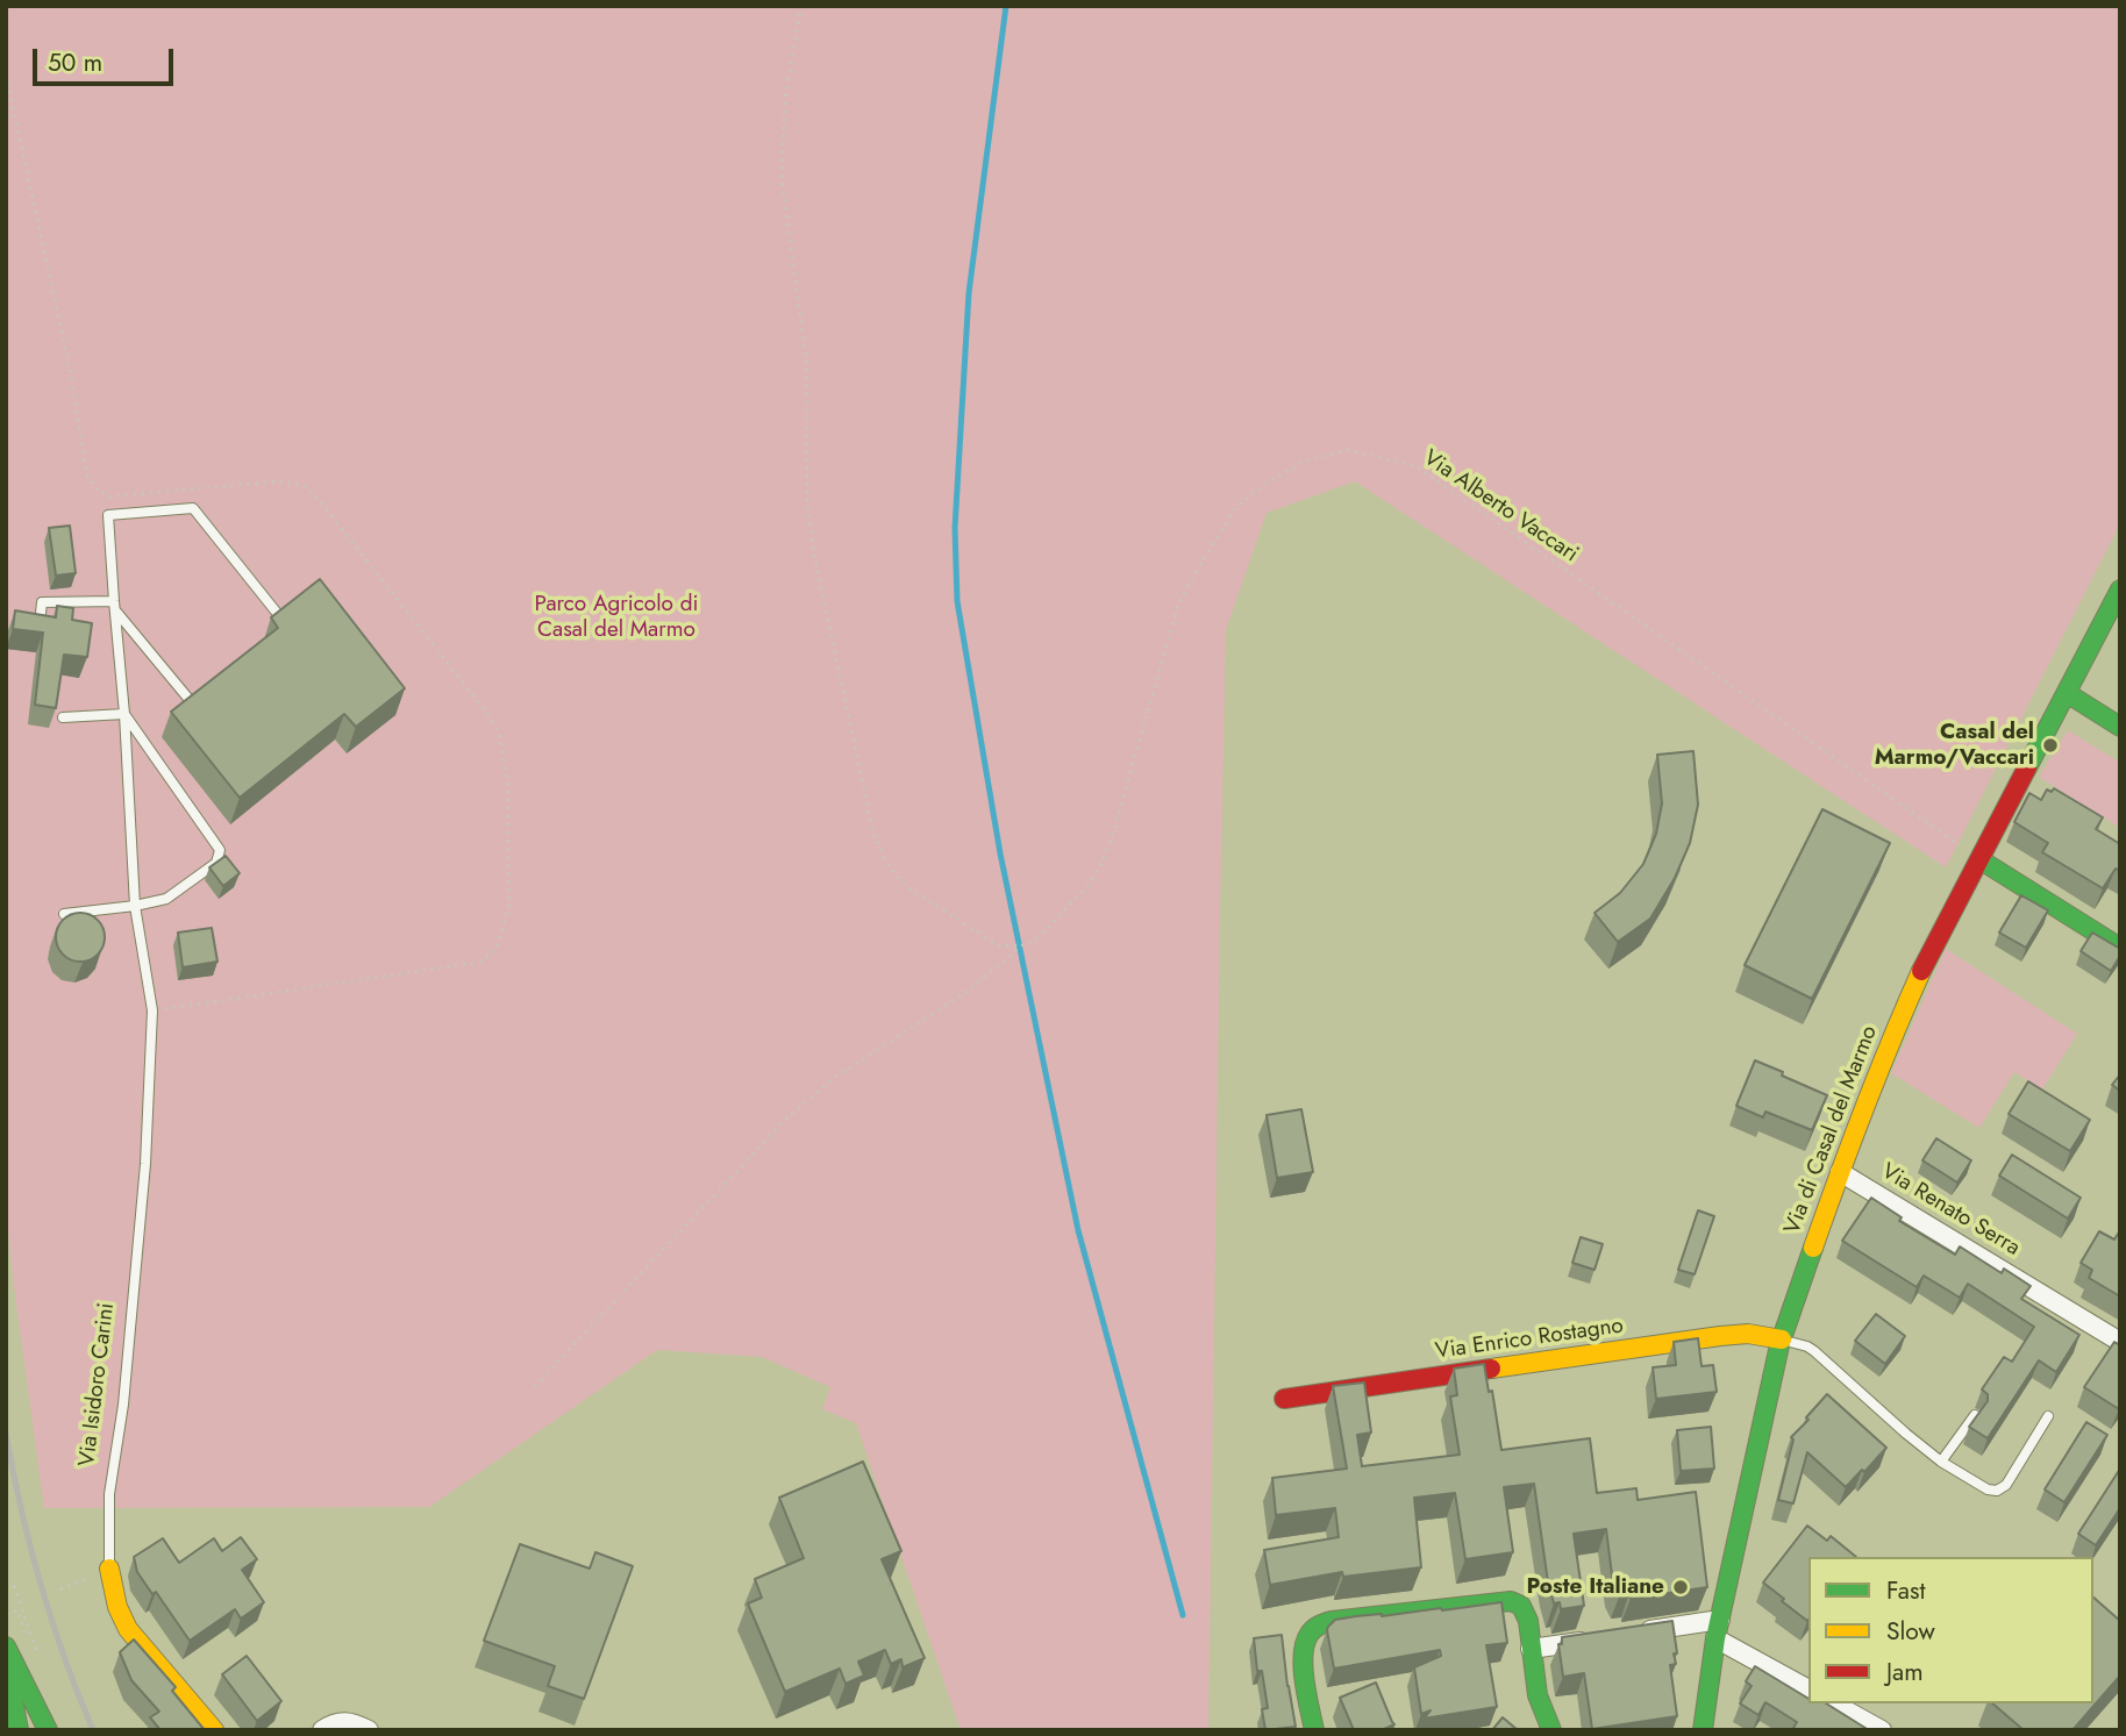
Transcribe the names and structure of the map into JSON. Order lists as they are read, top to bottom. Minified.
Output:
{"streets":{"main road":["Via di Casal del Marmo","Via Enrico Rostagno","Via Isidoro Carini"],"street":["Via Renato Serra"],"path":["Via Alberto Vaccari"]},"crossings":[["Via Alberto Vaccari","Via di Casal del Marmo"],["Via di Casal del Marmo","Via Renato Serra"],["Via di Casal del Marmo","Via Enrico Rostagno"]],"parks":["Parco Agricolo di Casal del Marmo"],"places":["Casal del Marmo/Vaccari","Poste Italiane"],"legend":["Fast","Slow","Jam"],"scale_bar":"50 m"}
